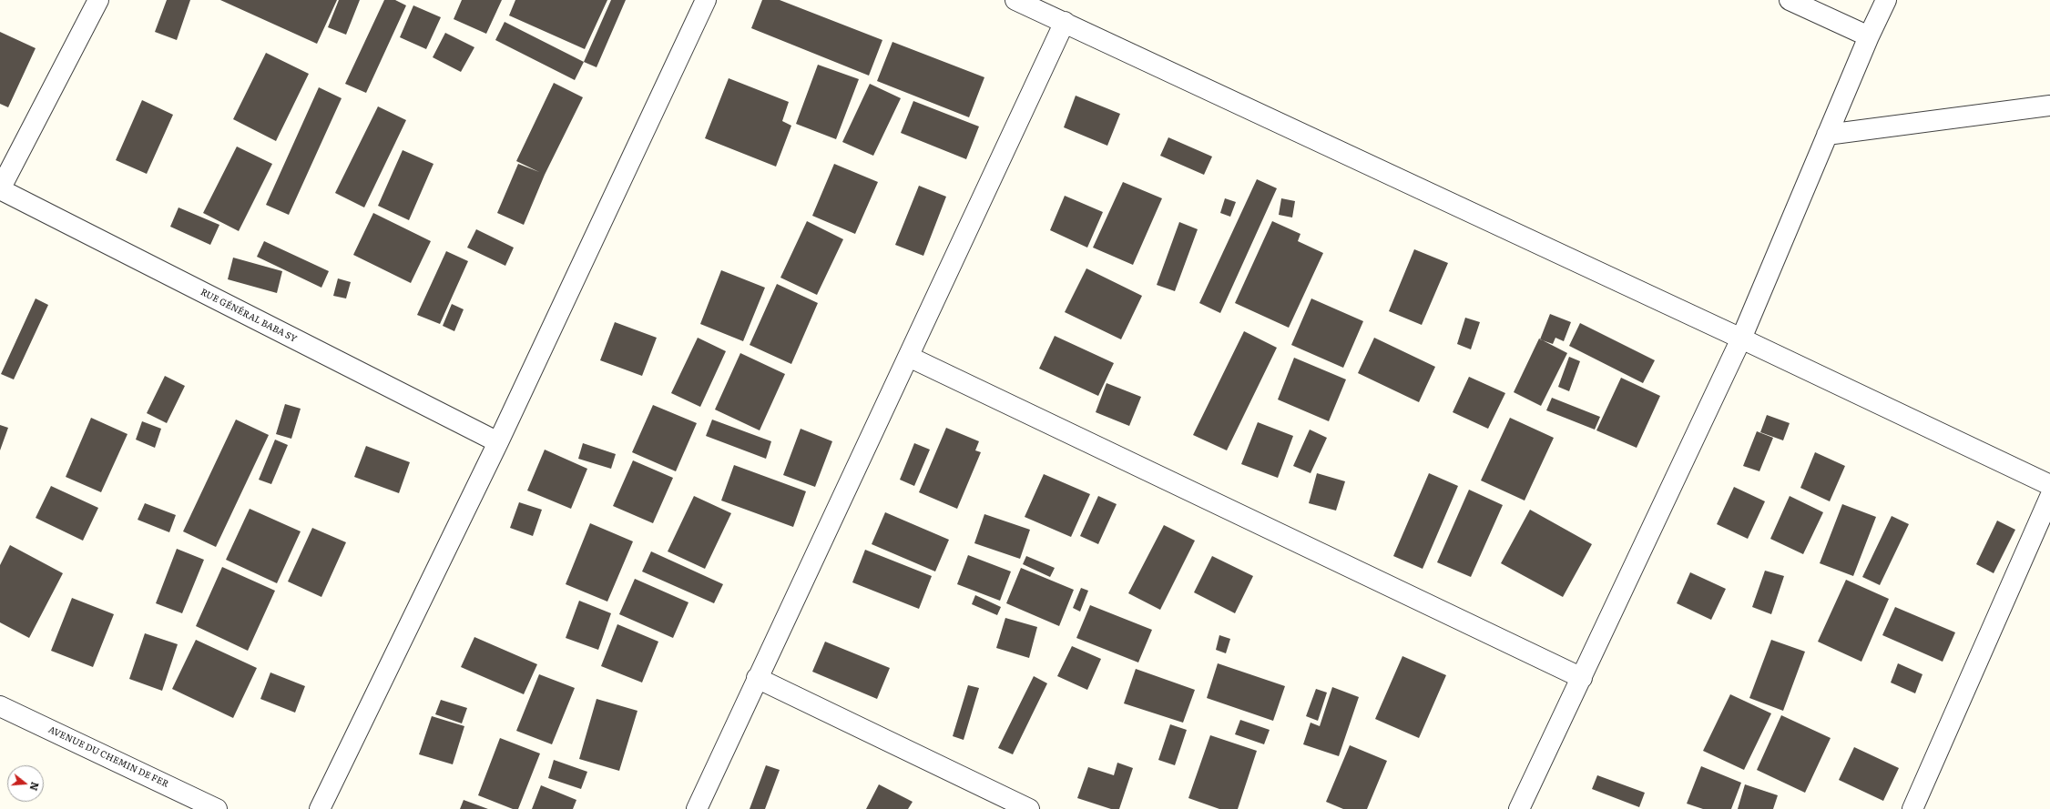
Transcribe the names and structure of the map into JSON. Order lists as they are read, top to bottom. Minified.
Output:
{"streets":{"street":["RUE GÉNÉRAL BABA SY","AVENUE DU CHEMIN DE FER"]},"north":"right"}
